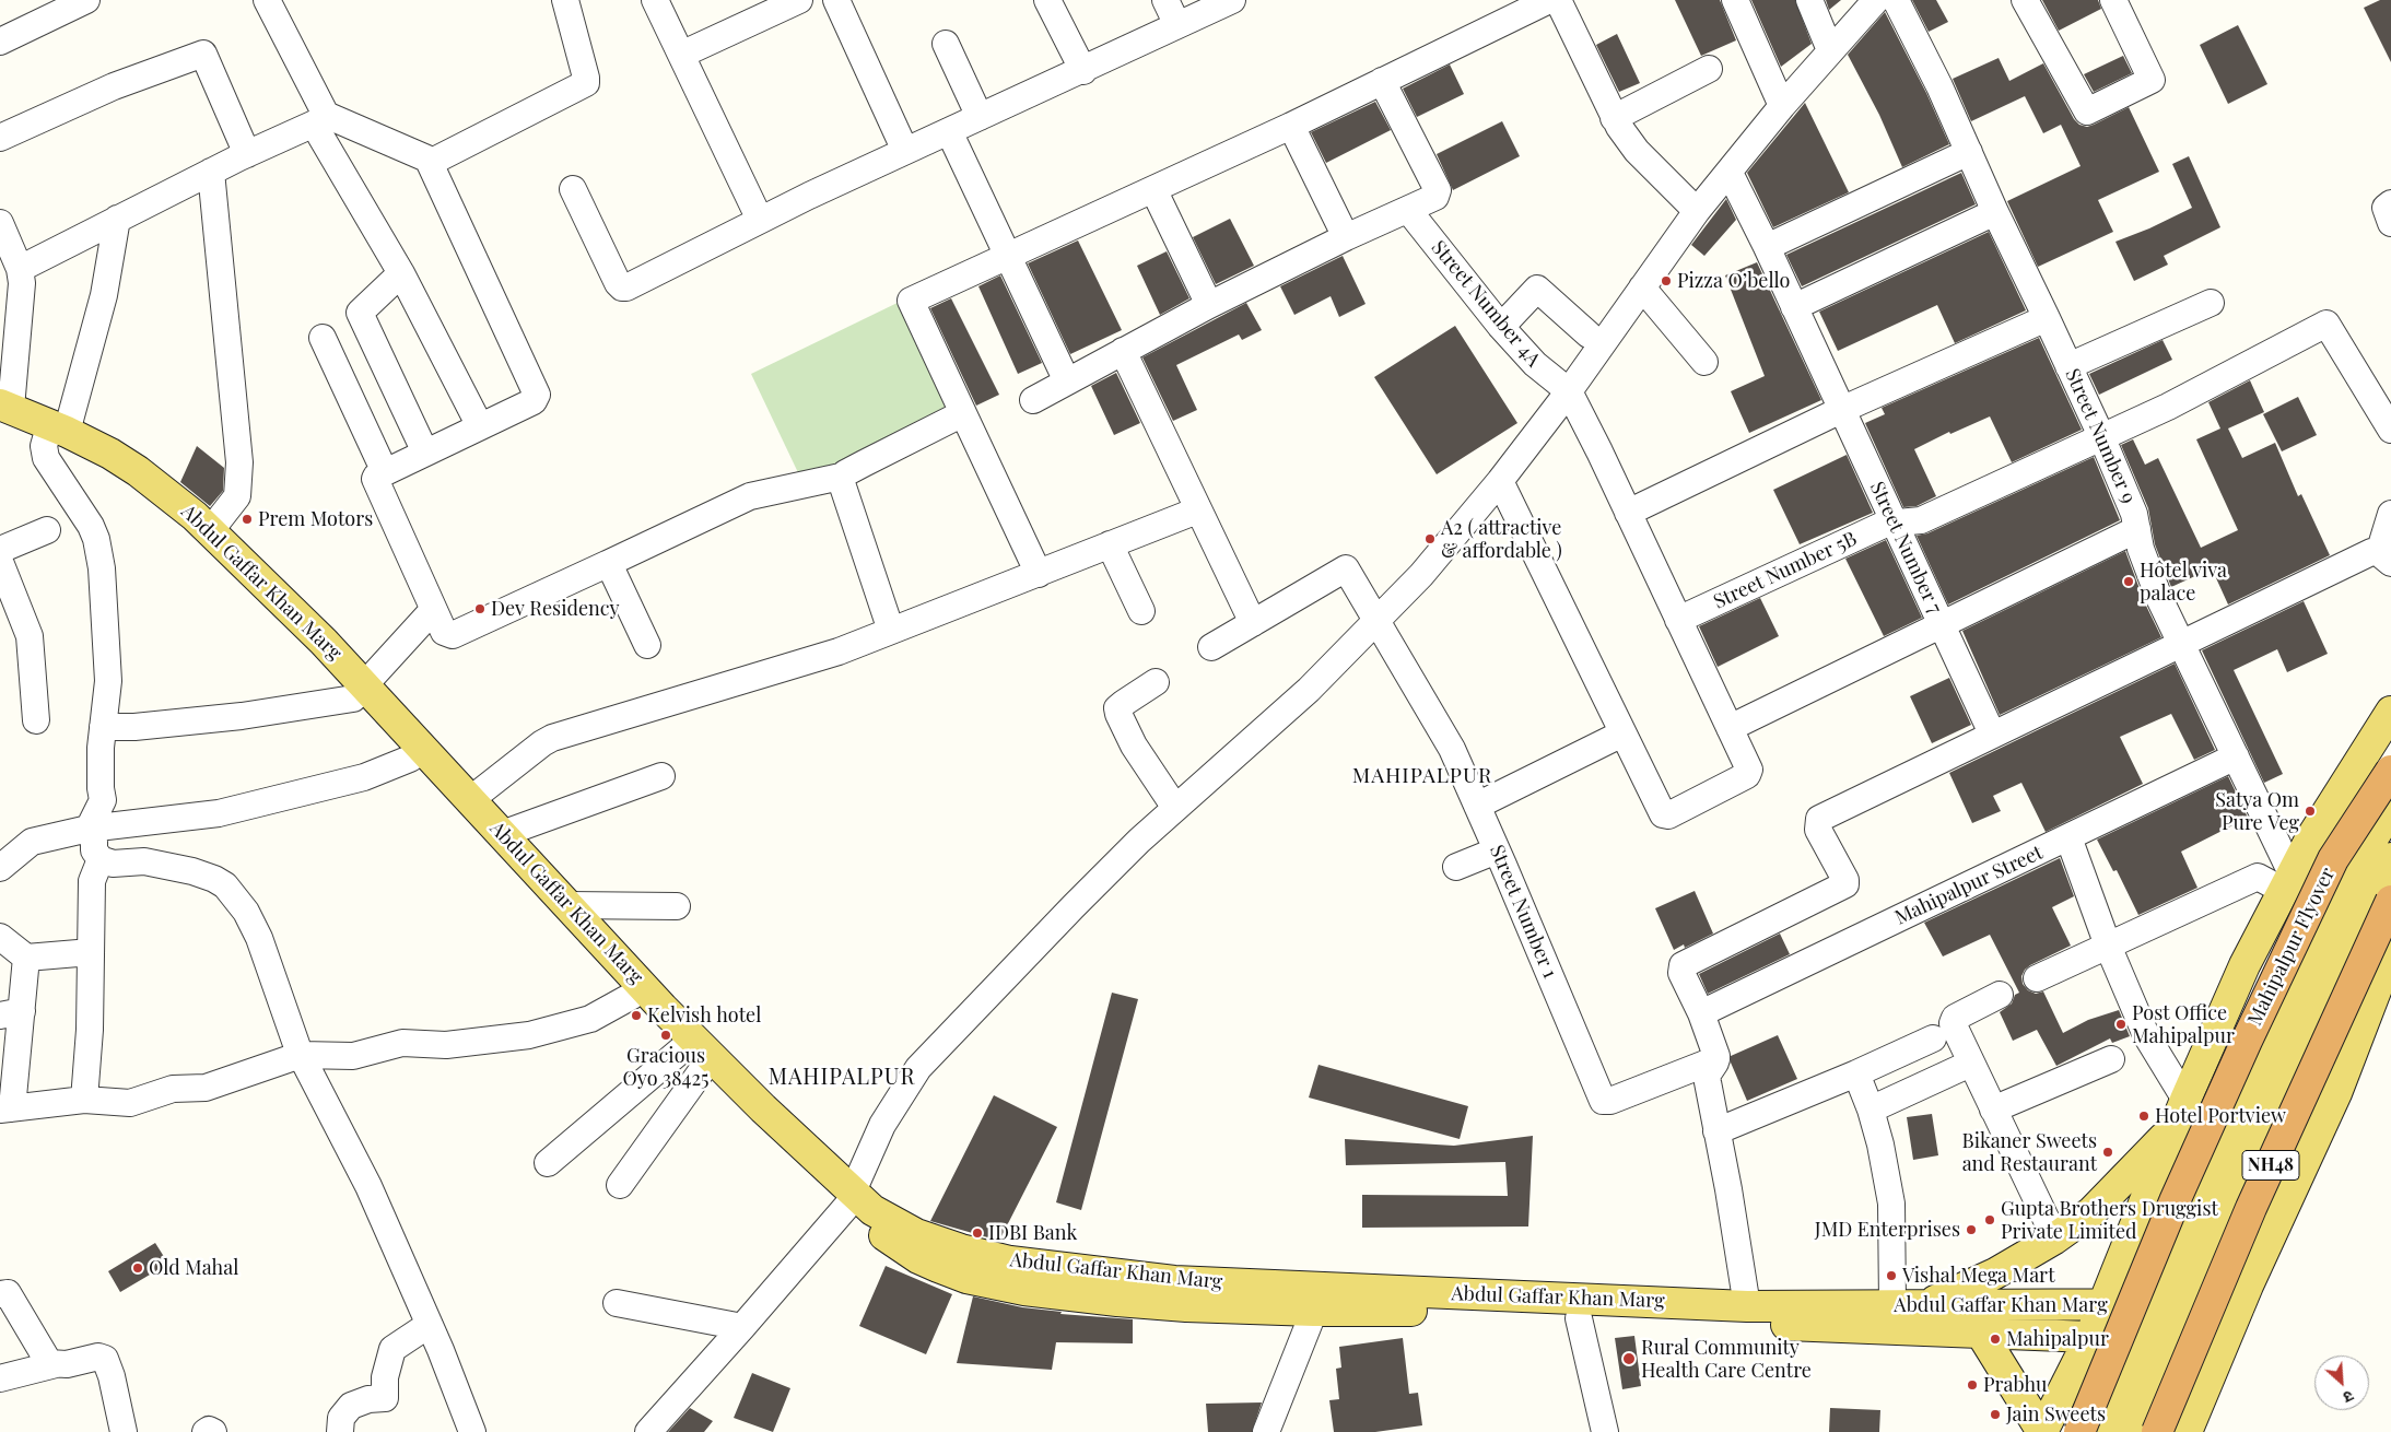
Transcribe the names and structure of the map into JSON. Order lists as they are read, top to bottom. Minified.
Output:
{"streets":{"highway":["Mahipalpur Flyover","NH48"],"main road":["Abdul Gaffar Khan Marg"],"street":["Street Number 4A","Street Number 9","Street Number 7","Street Number 5B","Mahipalpur Street","Street Number 1"]},"crossings":[["Street Number 9","Mahipalpur Street"],["Street Number 7","Street Number 5B"]],"districts":["MAHIPALPUR","MAHIPALPUR"],"places":["Pizza O’bello","Prem Motors","A2 ( attractive & affordable )","Hôtel viva palace","Dev Residency","Satya Om Pure Veg","Kelvish hotel","Post Office Mahipalpur","Gracious Oyo 38425","Hotel Portview","Bikaner Sweets and Restaurant","Gupta Brothers Druggist Private Limited","JMD Enterprises","IDBI Bank","Old Mahal","Vishal Mega Mart","Mahipalpur","Rural Community Health Care Centre","Prabhu","Jain Sweets"],"north":"bottom right"}
